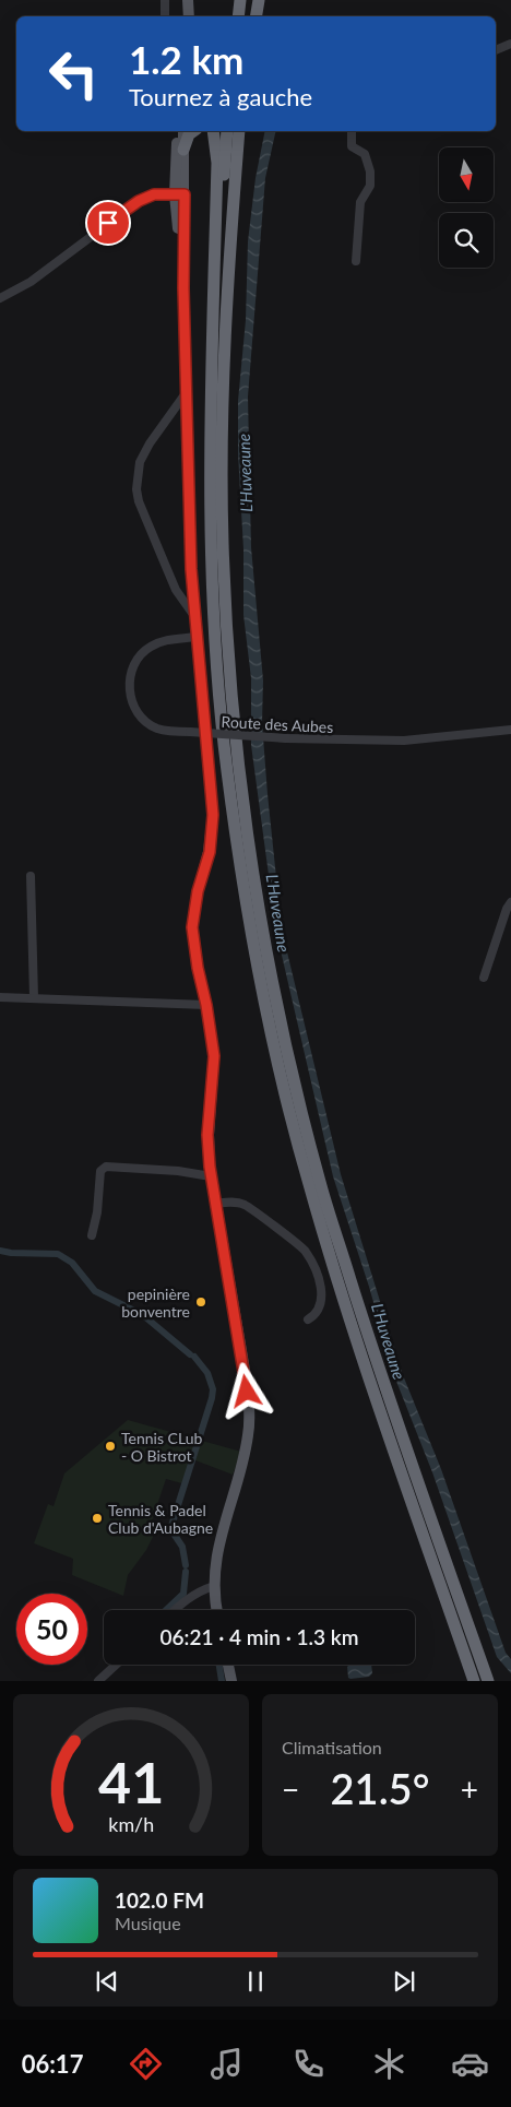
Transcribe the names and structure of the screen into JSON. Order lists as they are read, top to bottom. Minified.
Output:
{"streets":{"street":["Route des Aubes"]},"water":["L'Huveaune"],"places":["pepinière bonventre","Tennis CLub - O Bistrot","Tennis & Padel Club d'Aubagne"],"north":"bottom","page":{"turn":["1.2 km","Tournez à gauche"],"limit":"50","trip":"06:21 · 4 min · 1.3 km","tile":"Climatisation","heat":["−","21.5°","+"],"song":["102.0 FM","Musique"],"tabs":"06:17","gauge":["41","km/h"]}}
